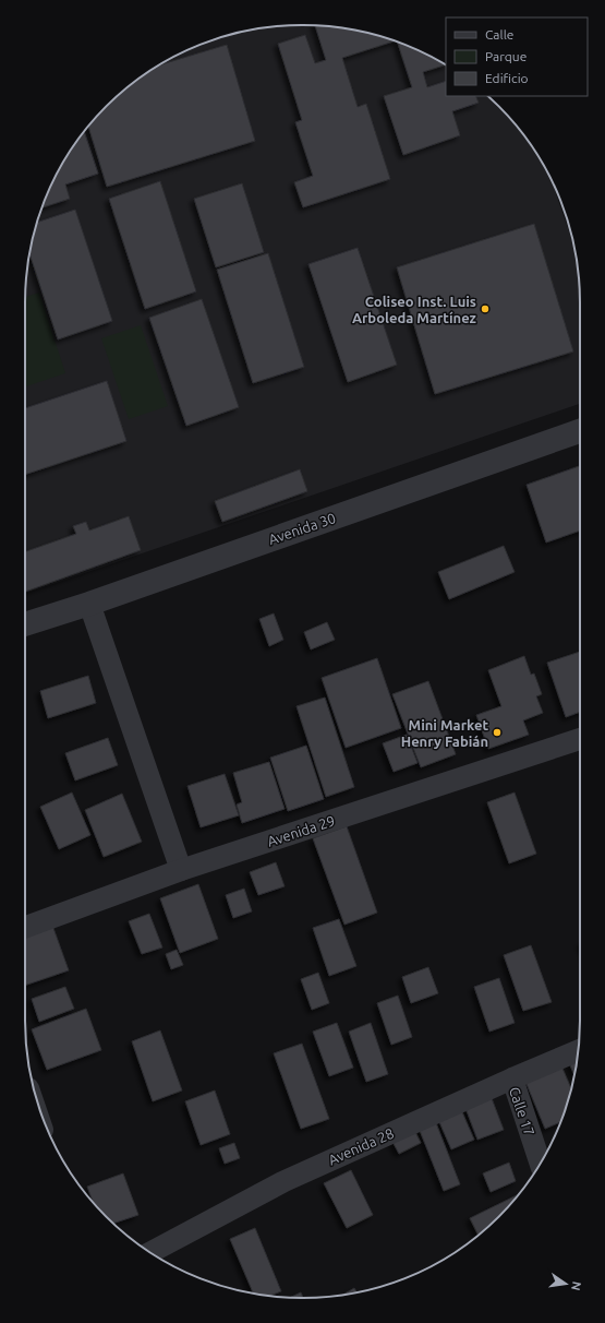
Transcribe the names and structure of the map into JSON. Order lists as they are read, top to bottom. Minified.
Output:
{"streets":{"street":["Avenida 30","Avenida 29","Calle 17","Avenida 28"]},"crossings":[["Calle 17","Avenida 28"]],"places":["Coliseo Inst. Luis Arboleda Martínez","Mini Market Henry Fabián"],"legend":["Calle","Parque","Edificio"],"north":"right"}
